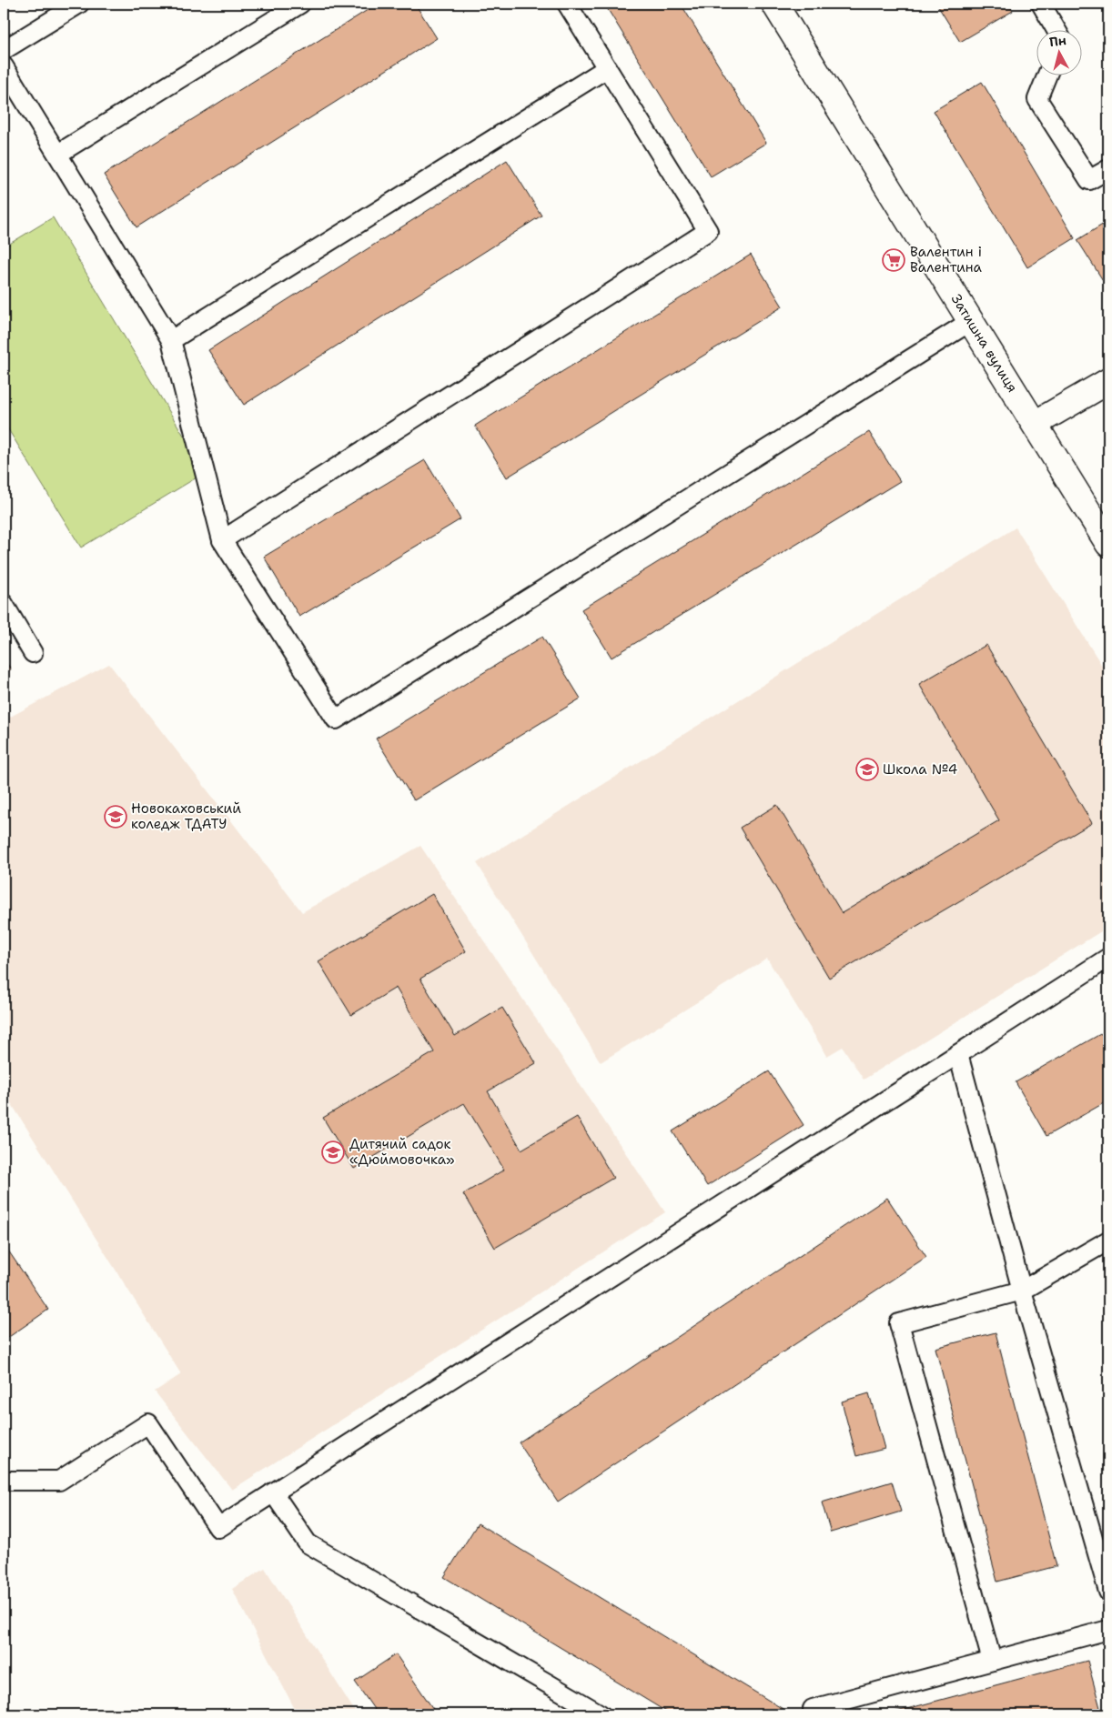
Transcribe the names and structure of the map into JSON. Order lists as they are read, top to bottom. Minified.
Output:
{"streets":{"street":["Затишна вулиця"]},"places":{"supermarket":["Валентин і Валентина"],"school or university":["Школа №4","Новокаховський коледж ТДАТУ","Дитячий садок «Дюймовочка»"]},"north":"top"}
